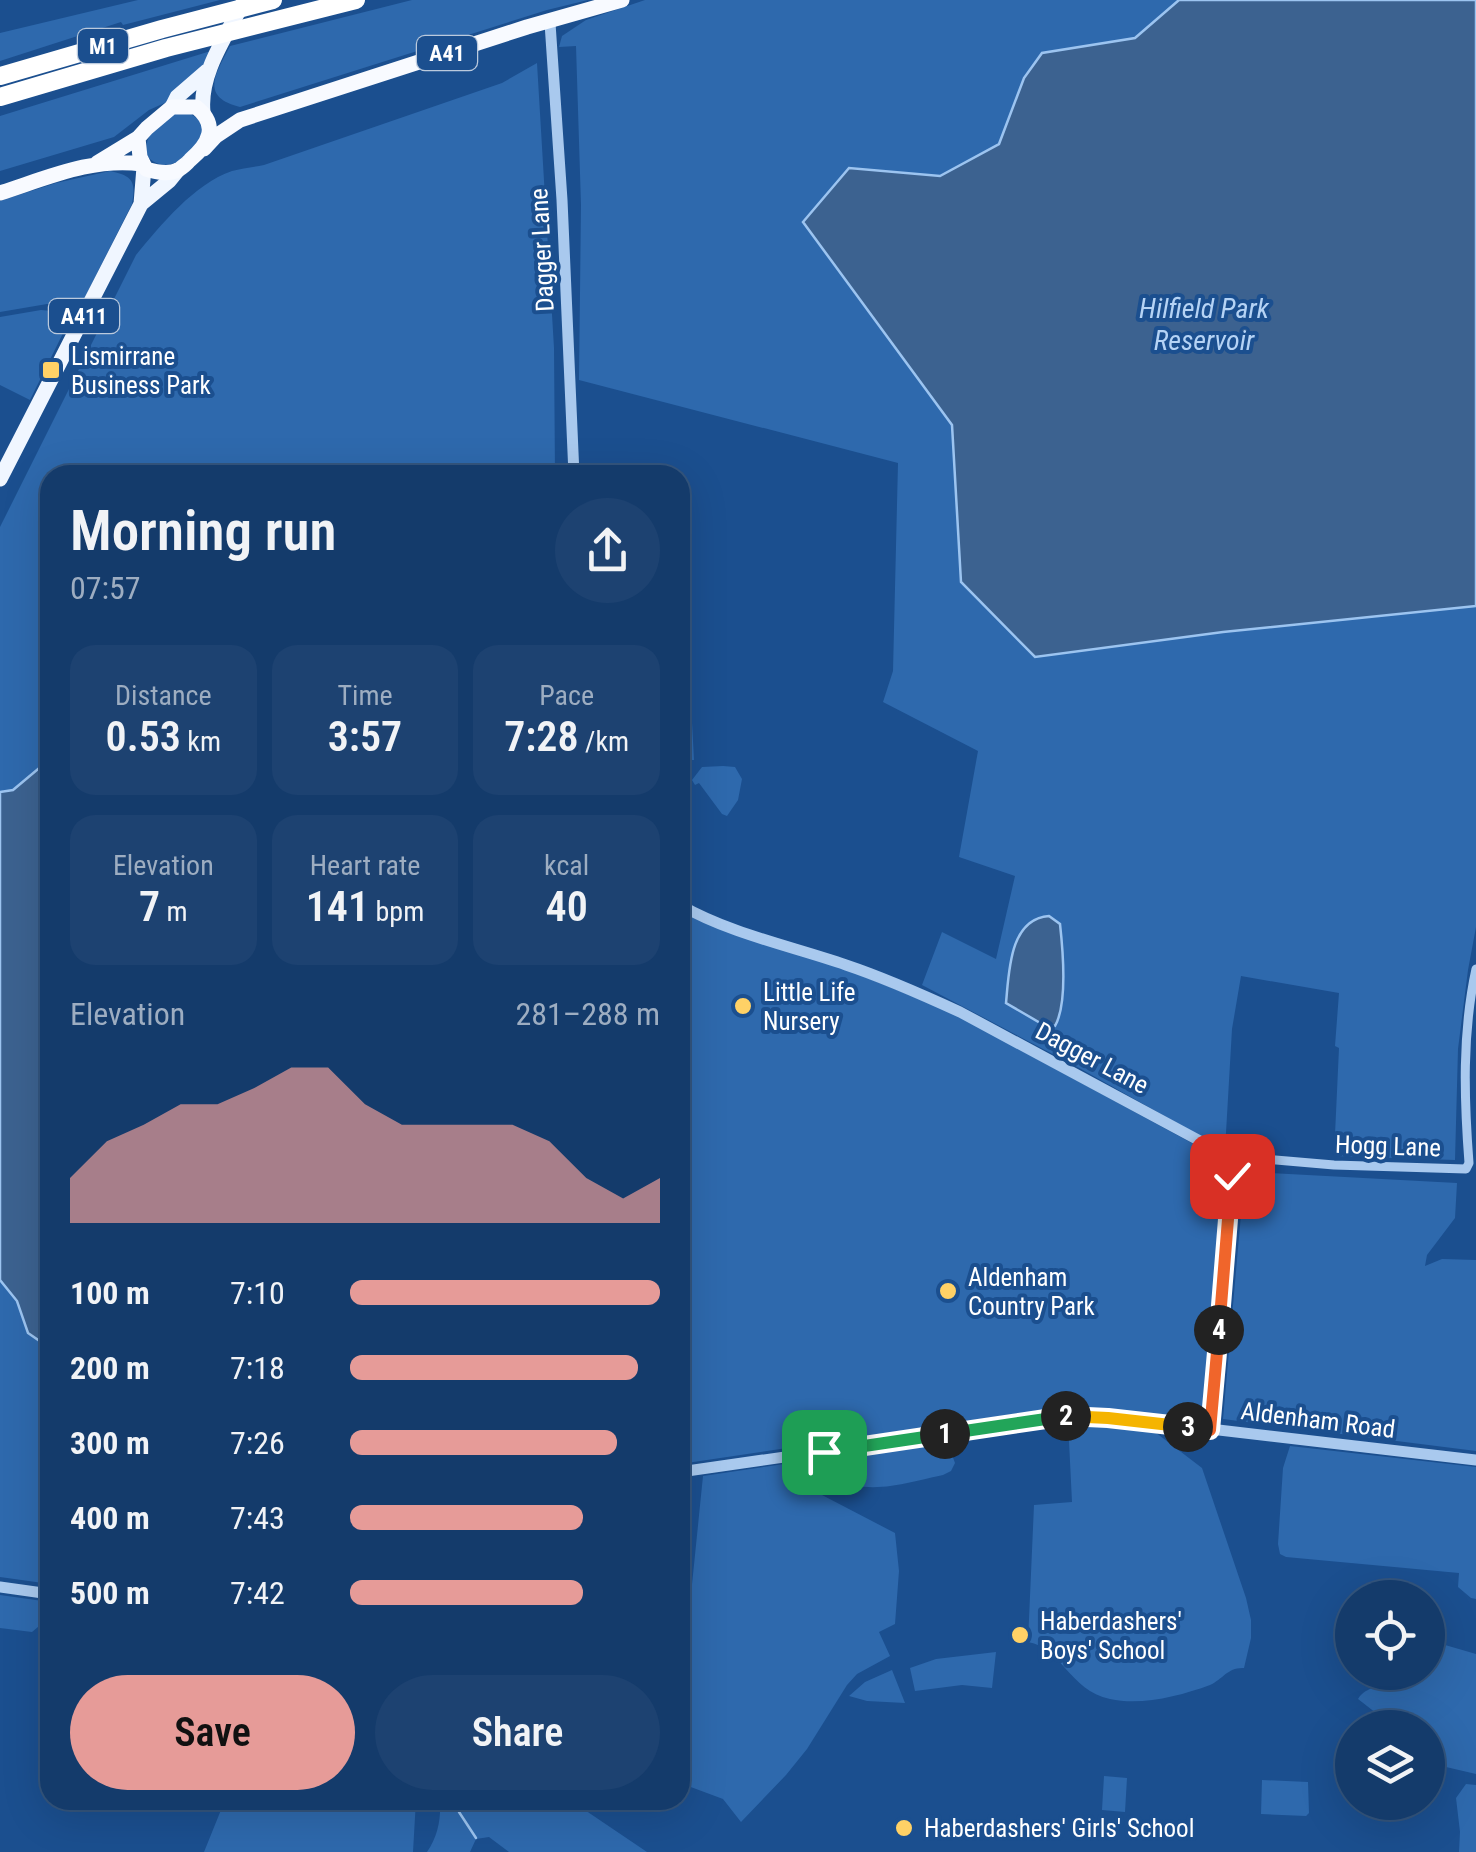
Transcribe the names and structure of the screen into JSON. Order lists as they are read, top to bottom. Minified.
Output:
{"streets":{"highway":["M1","A41"],"main road":["A411"],"street":["Dagger Lane","Hogg Lane","Aldenham Road"]},"crossings":[["A41","Dagger Lane"],["A41","A411"],["Dagger Lane","Hogg Lane"]],"water":["Hilfield Park Reservoir"],"places":{"transit":["Lismirrane Business Park"],"other":["Little Life Nursery","Aldenham Country Park","Haberdashers' Boys' School","Haberdashers' Girls' School"]},"page":{"heading":["Morning run","07:57"],"stats":[["Distance","0.53 km"],["Time","3:57"],["Pace","7:28 /km"],["Elevation","7 m"],["Heart rate","141 bpm"],["kcal","40"]],"chart":["Elevation","281–288 m"],"list":[{"name":"100 m","note":"7:10"},{"name":"200 m","note":"7:18"},{"name":"300 m","note":"7:26"},{"name":"400 m","note":"7:43"},{"name":"500 m","note":"7:42"}],"pins":["4","2","3","1"],"buttons":["Save","Share"]}}
